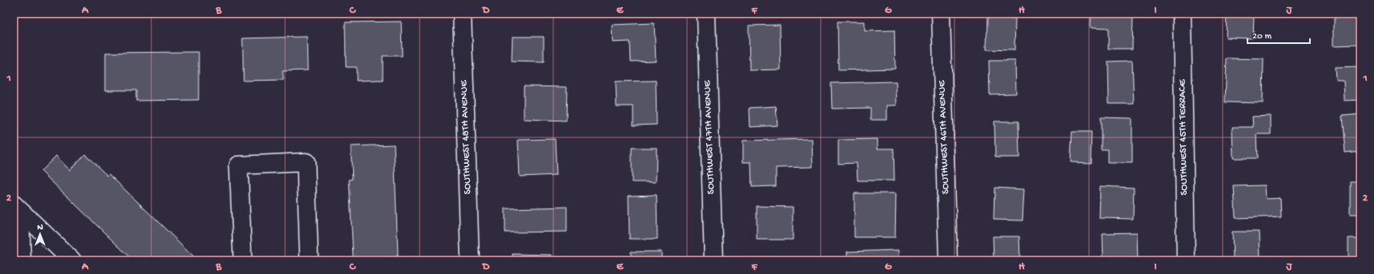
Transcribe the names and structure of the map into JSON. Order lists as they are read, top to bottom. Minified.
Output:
{"streets":{"street":["SOUTHWEST 48TH AVENUE","SOUTHWEST 47TH AVENUE","SOUTHWEST 46TH AVENUE","SOUTHWEST 45TH TERRACE"]},"scale_bar":"20 m","north":"top","grid":{"columns":["A","B","C","D","E","F","G","H","I","J"],"rows":["1","2"]}}
